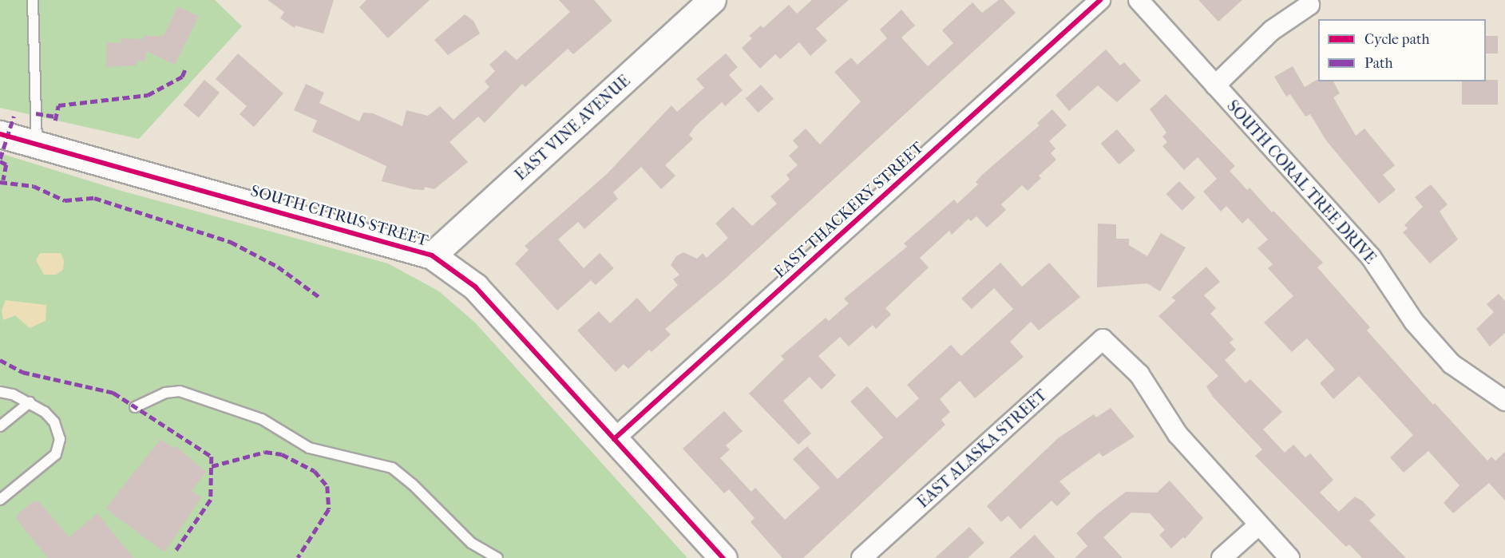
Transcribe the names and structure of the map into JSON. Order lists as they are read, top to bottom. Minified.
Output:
{"streets":{"street":["EAST VINE AVENUE","SOUTH CORAL TREE DRIVE","EAST THACKERY STREET","SOUTH CITRUS STREET","EAST ALASKA STREET"]},"crossings":[["EAST VINE AVENUE","SOUTH CITRUS STREET"],["EAST THACKERY STREET","SOUTH CITRUS STREET"]],"legend":["Cycle path","Path"]}
